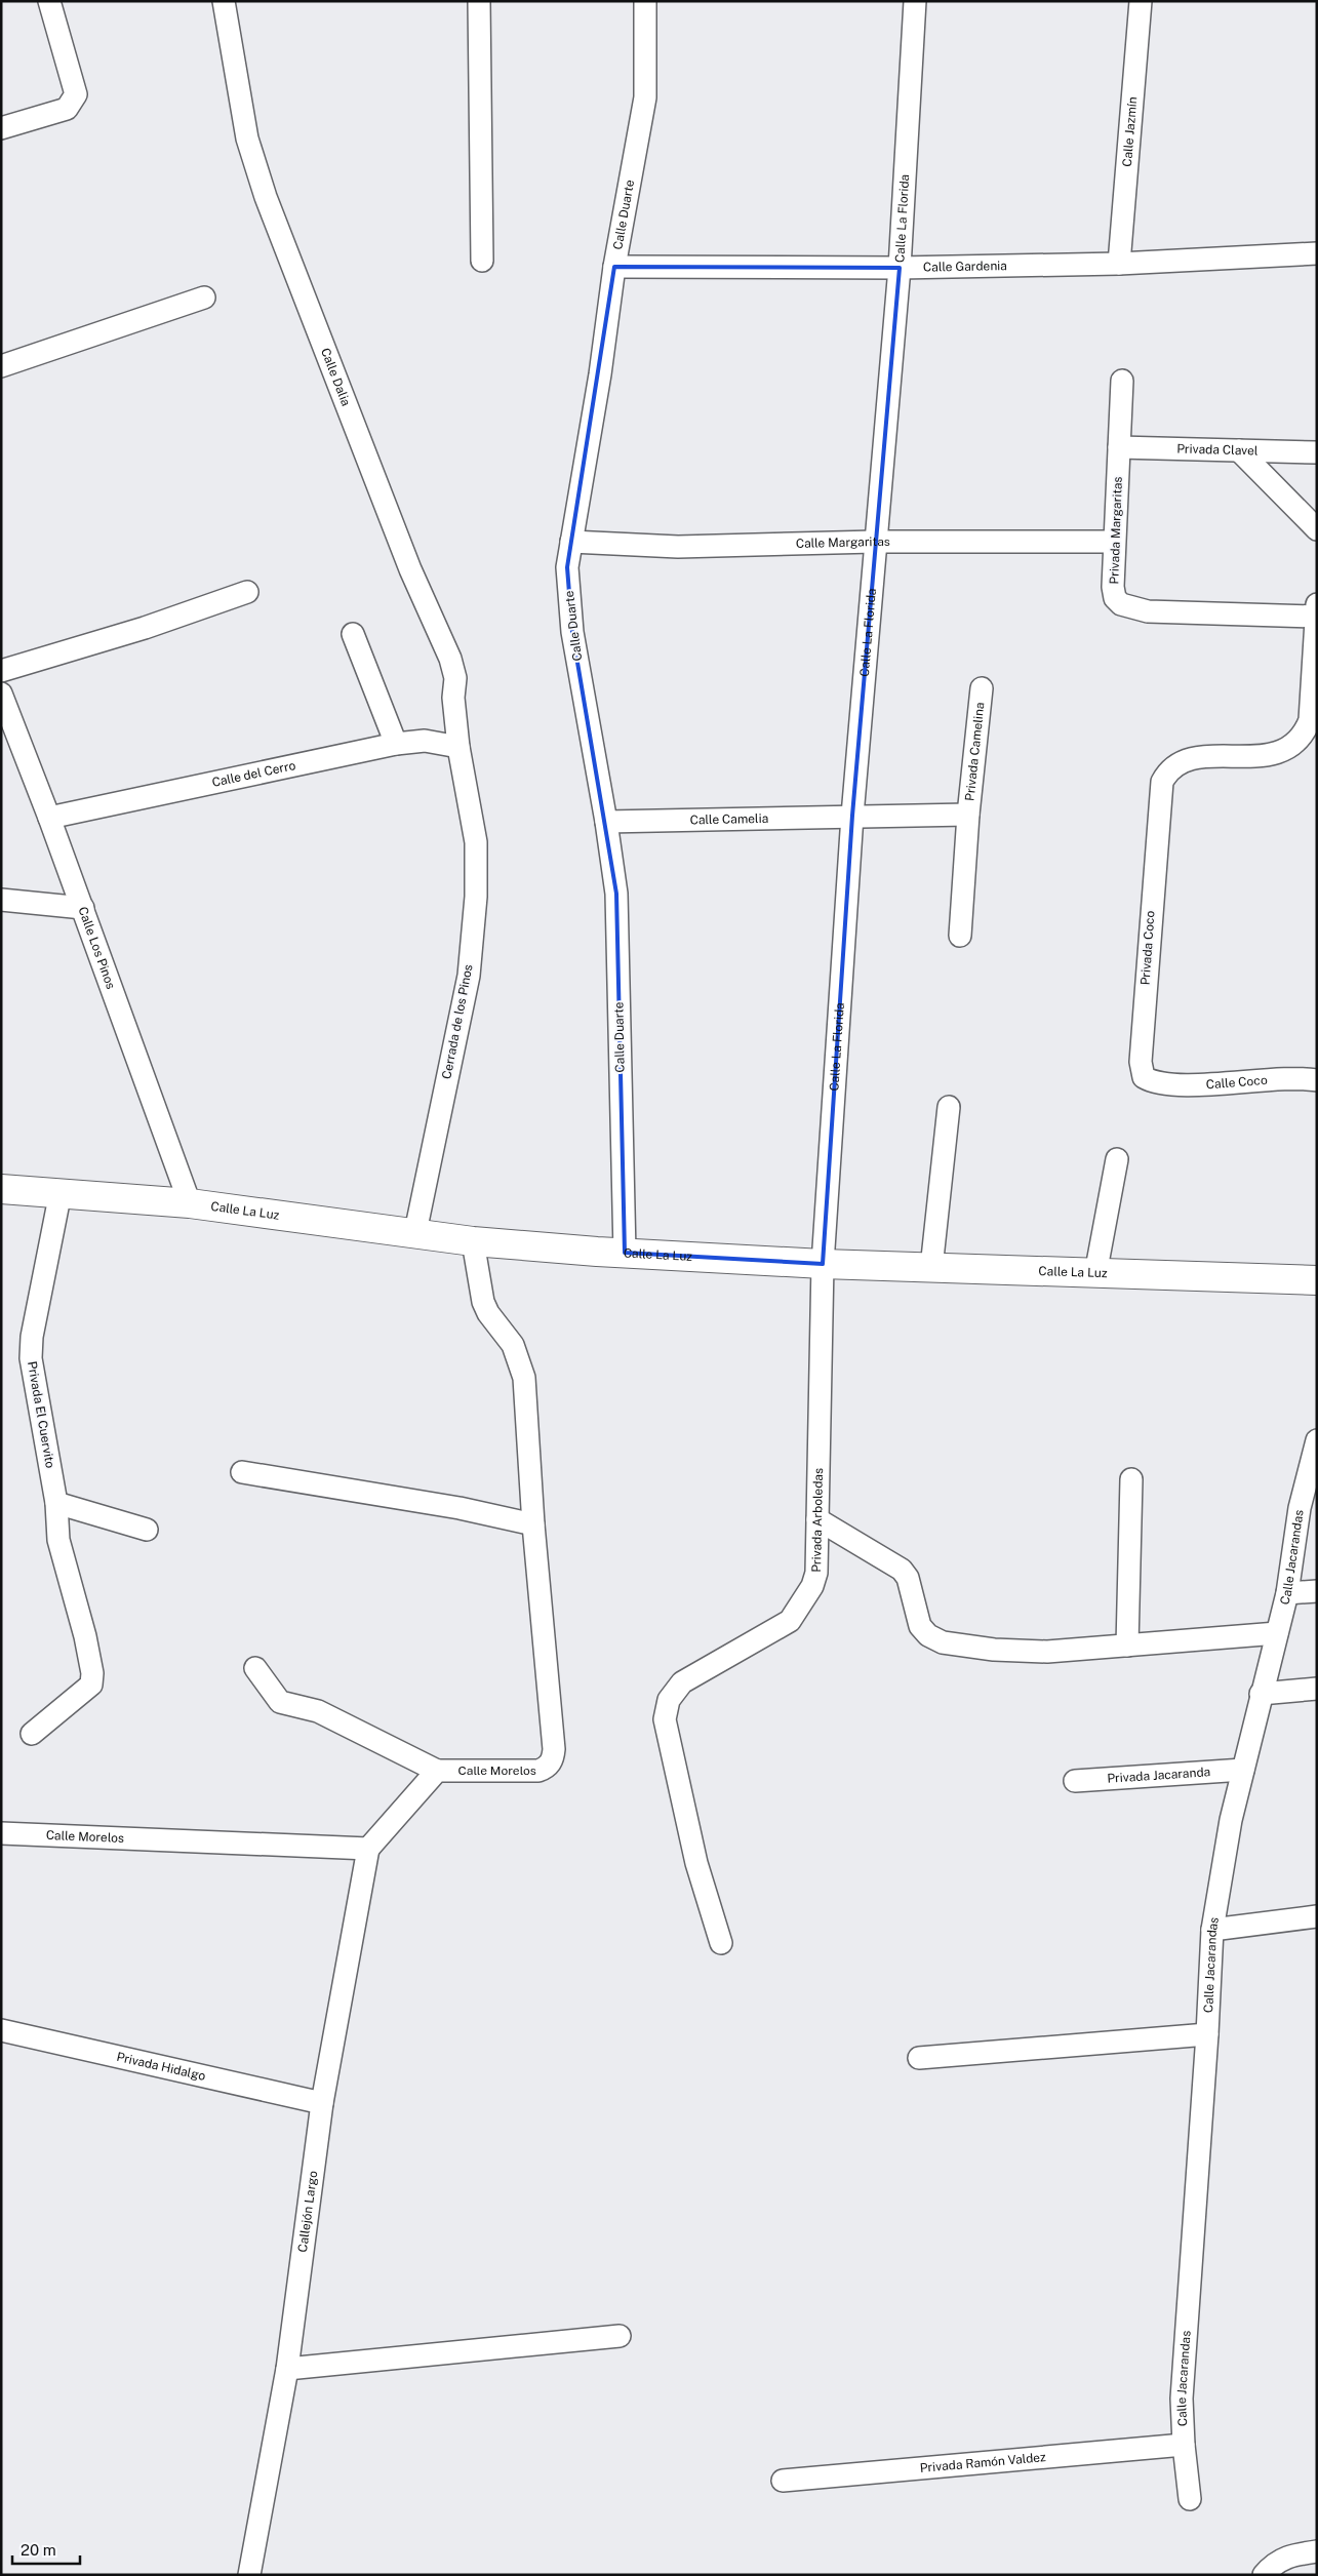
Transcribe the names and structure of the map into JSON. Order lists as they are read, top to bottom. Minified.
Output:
{"streets":{"street":["Calle Jazmín","Calle Duarte","Calle La Florida","Calle Gardenia","Calle Dalia","Privada Clavel","Privada Margaritas","Calle Margaritas","Privada Camelina","Calle del Cerro","Calle Camelia","Calle Los Pinos","Privada Coco","Cerrada de los Pinos","Calle Coco","Calle La Luz","Privada El Cuervito","Privada Arboledas","Calle Jacarandas","Calle Morelos","Privada Jacaranda","Privada Hidalgo","Callejón Largo","Privada Ramón Valdez"]},"crossings":[["Calle Jazmín","Calle Gardenia"],["Calle Duarte","Calle Gardenia"],["Calle Duarte","Calle Margaritas"],["Calle Duarte","Calle Camelia"],["Calle Duarte","Calle La Luz"],["Calle La Florida","Calle Gardenia"],["Calle La Florida","Calle Margaritas"],["Calle La Florida","Privada Camelina"],["Calle La Florida","Calle Camelia"],["Calle La Florida","Calle La Luz"],["Calle La Florida","Privada Arboledas"],["Calle Dalia","Calle del Cerro"],["Calle Dalia","Cerrada de los Pinos"],["Privada Clavel","Privada Margaritas"],["Privada Margaritas","Calle Margaritas"],["Privada Margaritas","Privada Coco"],["Privada Camelina","Calle Camelia"],["Calle del Cerro","Calle Los Pinos"],["Calle del Cerro","Cerrada de los Pinos"],["Calle Los Pinos","Calle La Luz"],["Privada Coco","Calle Coco"],["Cerrada de los Pinos","Calle La Luz"],["Calle La Luz","Privada El Cuervito"],["Calle La Luz","Privada Arboledas"],["Calle La Luz","Calle Morelos"],["Calle Jacarandas","Privada Jacaranda"],["Calle Jacarandas","Privada Ramón Valdez"],["Calle Morelos","Callejón Largo"],["Privada Hidalgo","Callejón Largo"]],"scale_bar":"20 m"}
